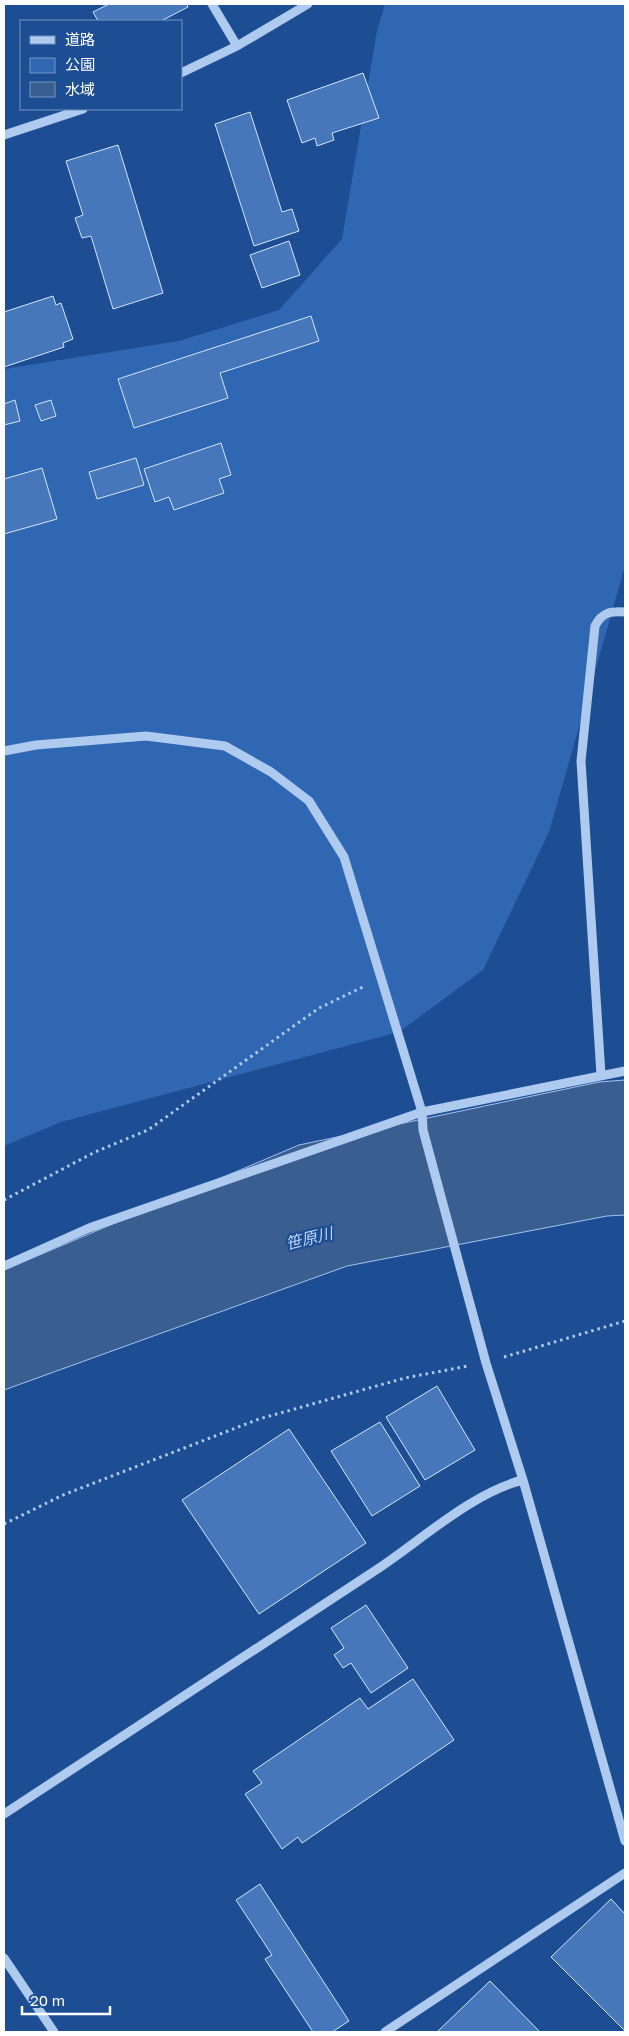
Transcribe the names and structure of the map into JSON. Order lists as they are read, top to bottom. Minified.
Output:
{"water":["笹原川"],"legend":["道路","公園","水域"],"scale_bar":"20 m"}
